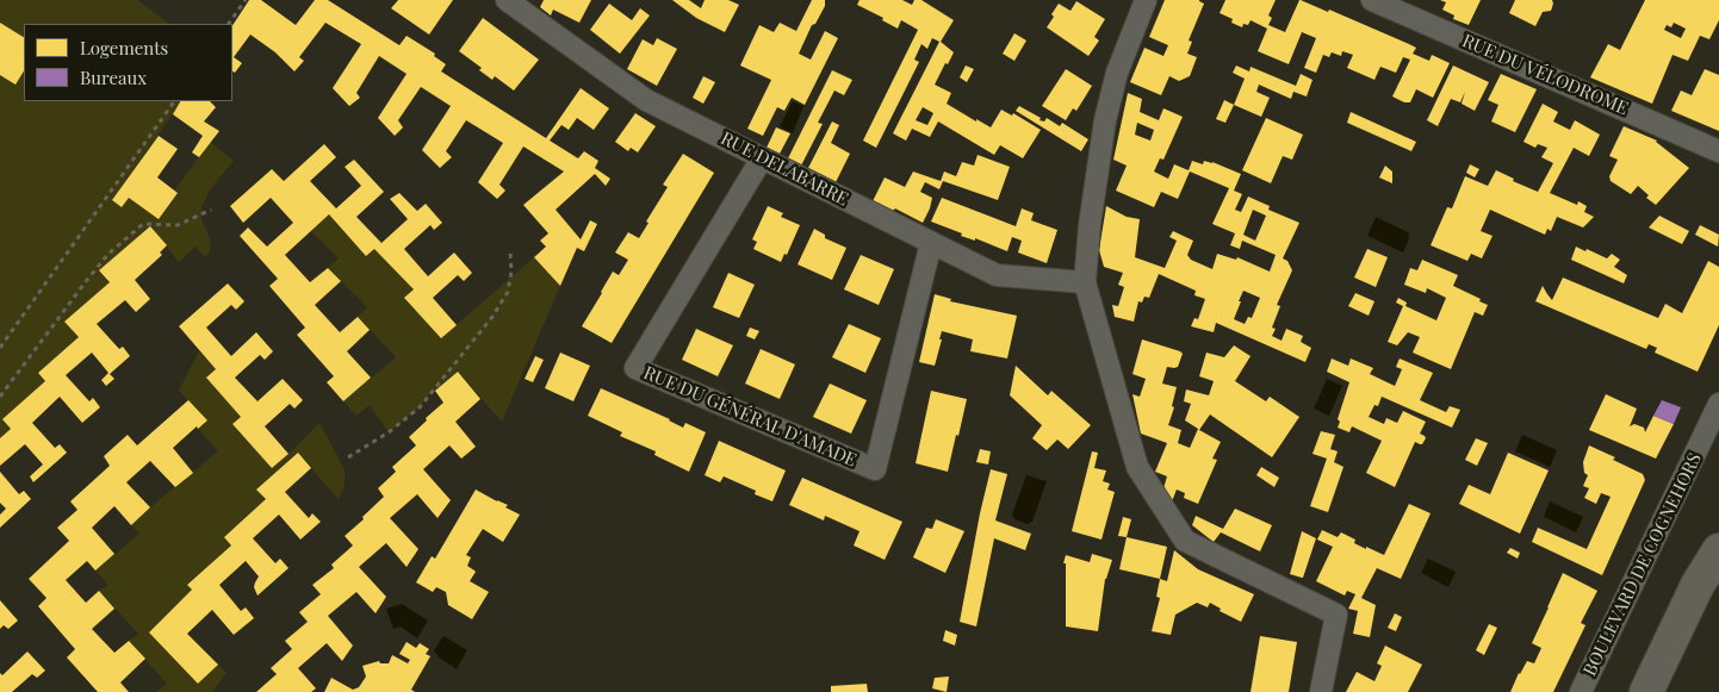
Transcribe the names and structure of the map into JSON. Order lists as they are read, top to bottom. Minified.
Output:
{"streets":{"street":["RUE DU VÉLODROME","RUE DELABARRE","RUE DU GÉNÉRAL D'AMADE","BOULEVARD DE COGNEHORS"]},"crossings":[["RUE DELABARRE","RUE DU GÉNÉRAL D'AMADE"]],"legend":["Logements","Bureaux"]}
